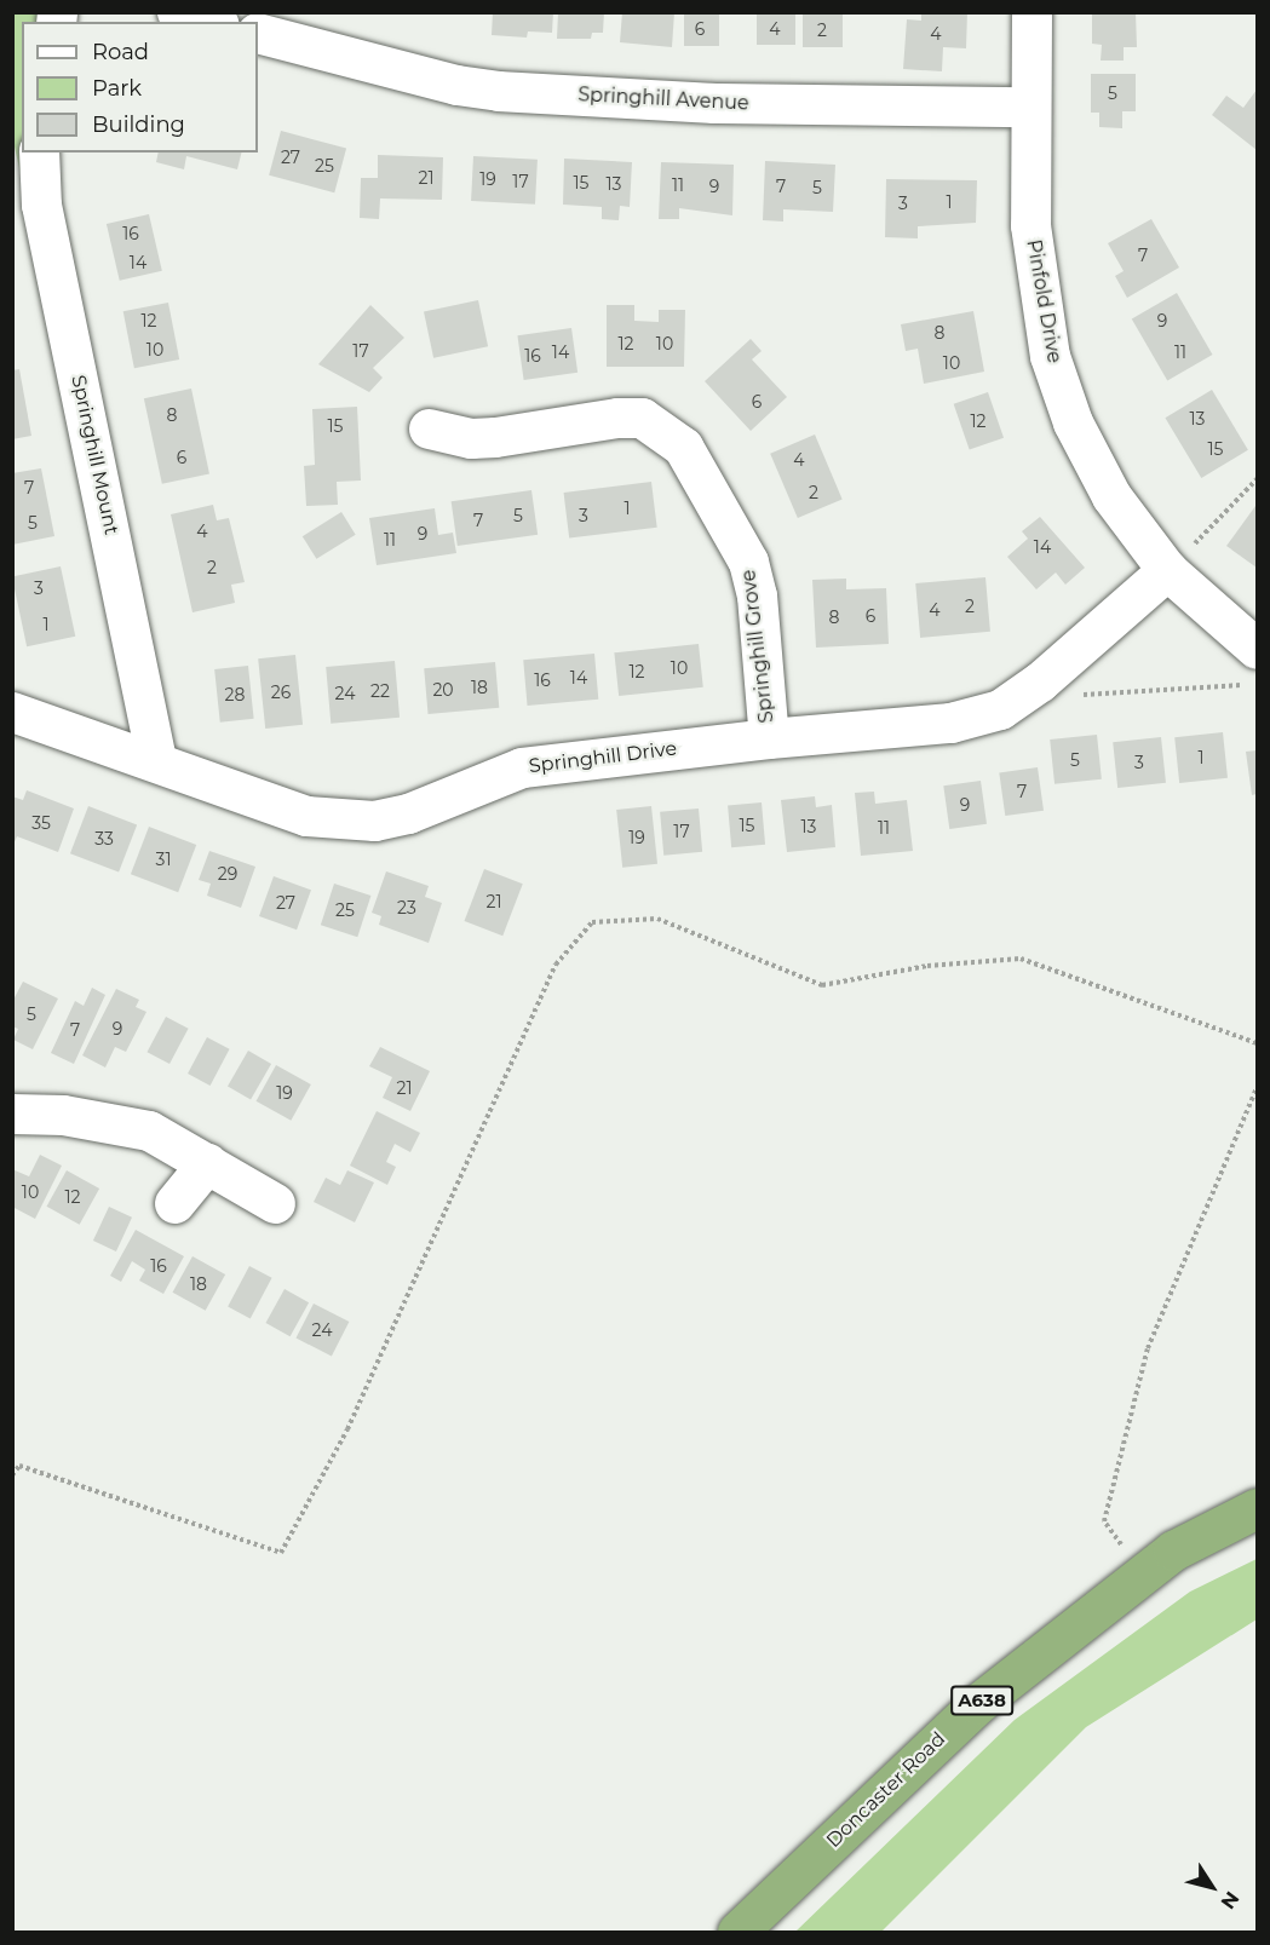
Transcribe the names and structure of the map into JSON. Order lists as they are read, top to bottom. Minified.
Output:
{"streets":{"highway":["A638","Doncaster Road"],"street":["Springhill Avenue","Pinfold Drive","Springhill Mount","Springhill Grove","Springhill Drive"]},"crossings":[["Springhill Avenue","Pinfold Drive"],["Pinfold Drive","Springhill Drive"],["Springhill Mount","Springhill Drive"],["Springhill Grove","Springhill Drive"]],"house_numbers":["6","4","2","4","5","27","25","21","19","17","15","13","11","9","7","5","1","3","16","7","14","12","9","8","12","10","10","17","14","11","16","10","6","8","13","12","15","15","6","4","7","2","1","5","3","7","5","4","9","11","14","2","3","2","4","6","8","1","10","12","14","16","18","20","22","26","24","28","1","5","3","7","9","35","15","13","11","17","19","33","31","29","21","27","23","25","5","9","7","21","19","10","12","16","18","24"],"legend":["Road","Park","Building"],"north":"bottom right"}
